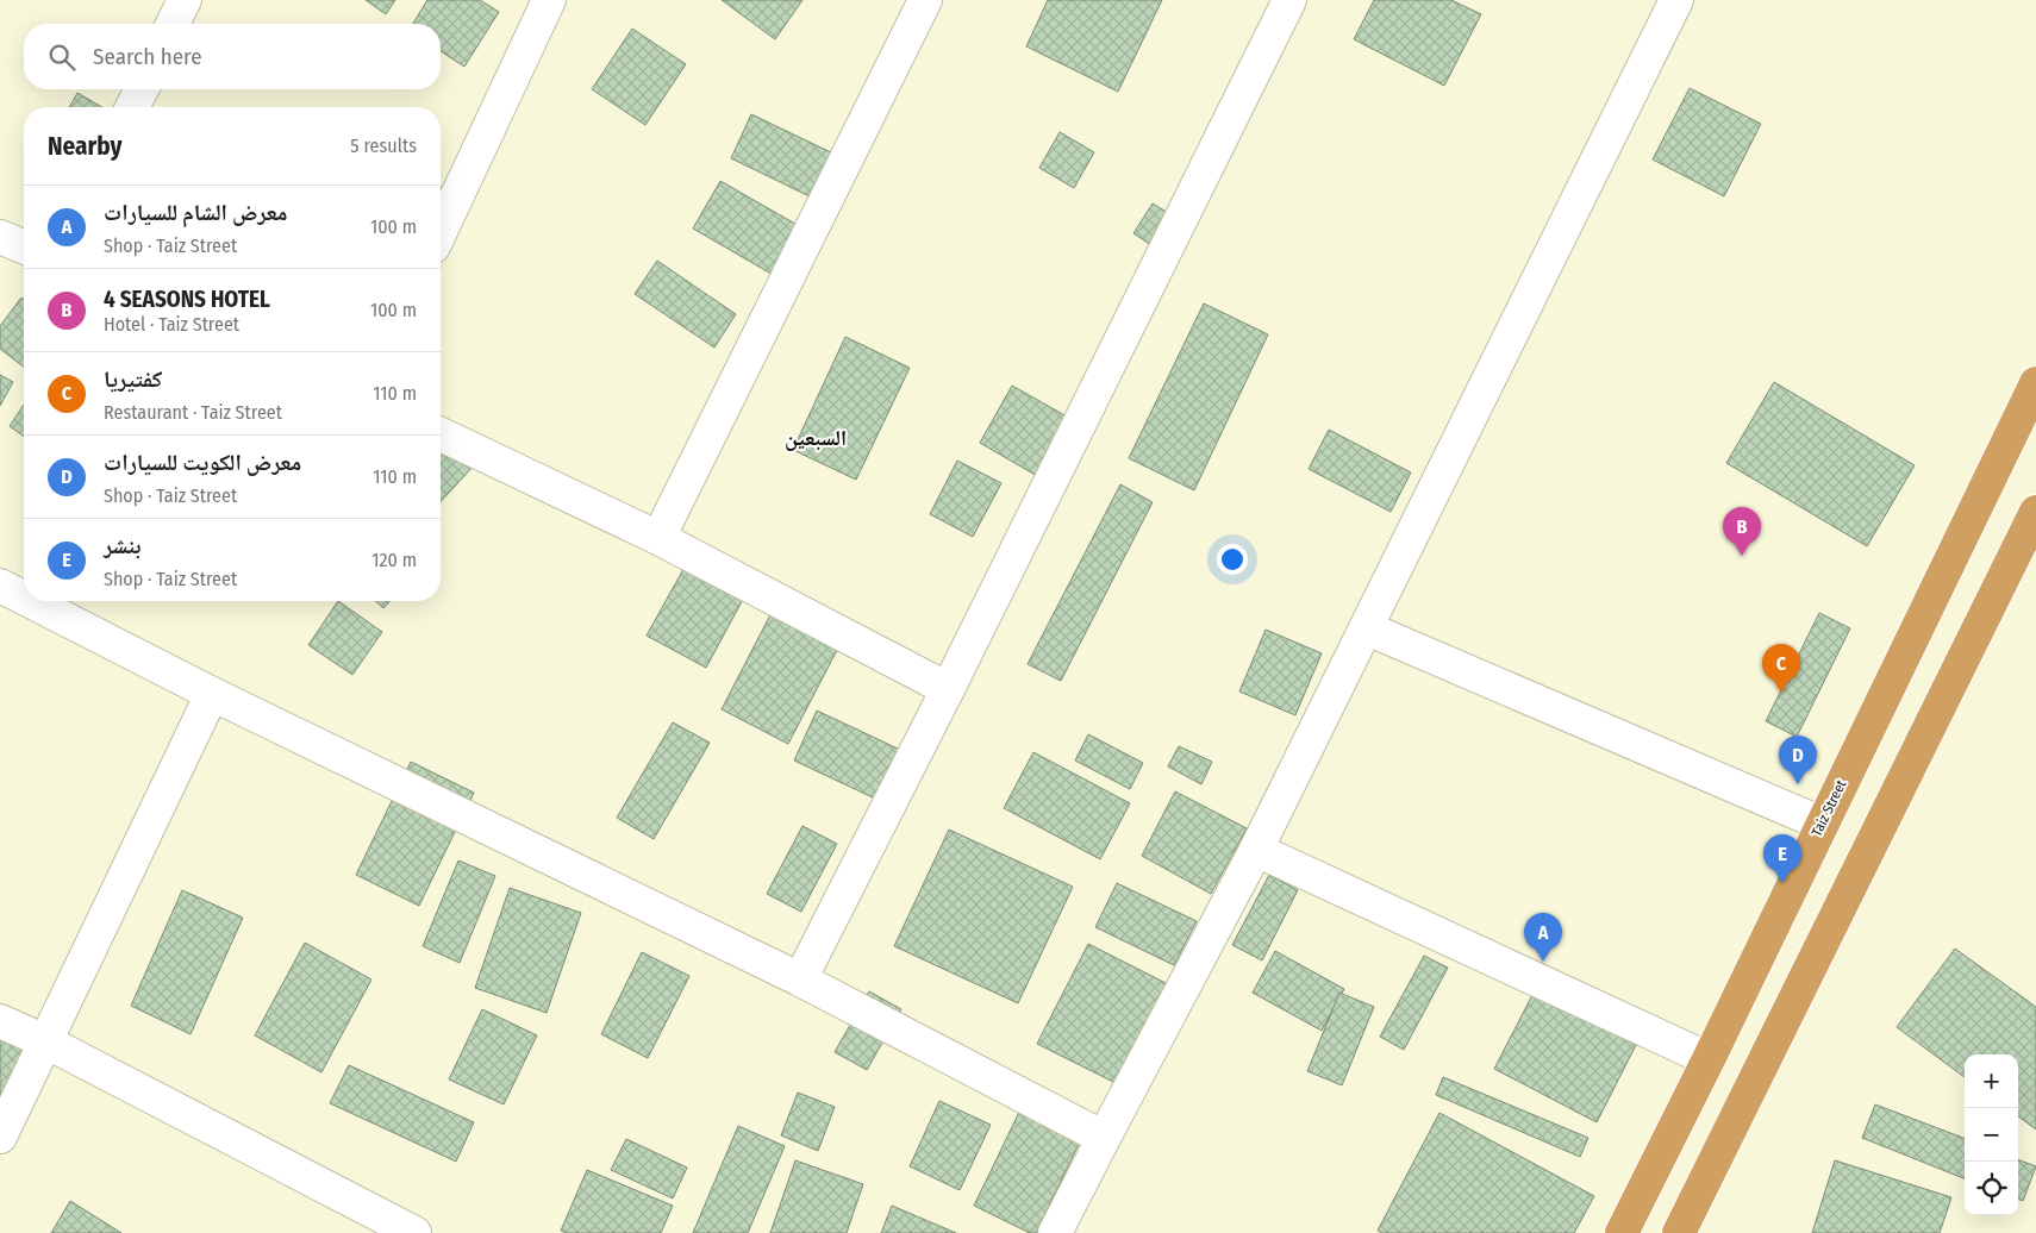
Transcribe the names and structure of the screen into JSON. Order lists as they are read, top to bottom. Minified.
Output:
{"streets":{"highway":["Taiz Street"]},"districts":["السبعين"],"page":{"search":"Search here","heading":["Nearby","5 results"],"list":[{"mark":"A","name":"معرض الشام للسيارات","note":"Shop · Taiz Street","value":"100 m"},{"mark":"B","name":"4 SEASONS HOTEL","note":"Hotel · Taiz Street","value":"100 m"},{"mark":"C","name":"كفتيريا","note":"Restaurant · Taiz Street","value":"110 m"},{"mark":"D","name":"معرض الكويت للسيارات","note":"Shop · Taiz Street","value":"110 m"},{"mark":"E","name":"بنشر","note":"Shop · Taiz Street","value":"120 m"}],"pins":["B","C","D","E","A"],"map_buttons":["+","−"]}}
